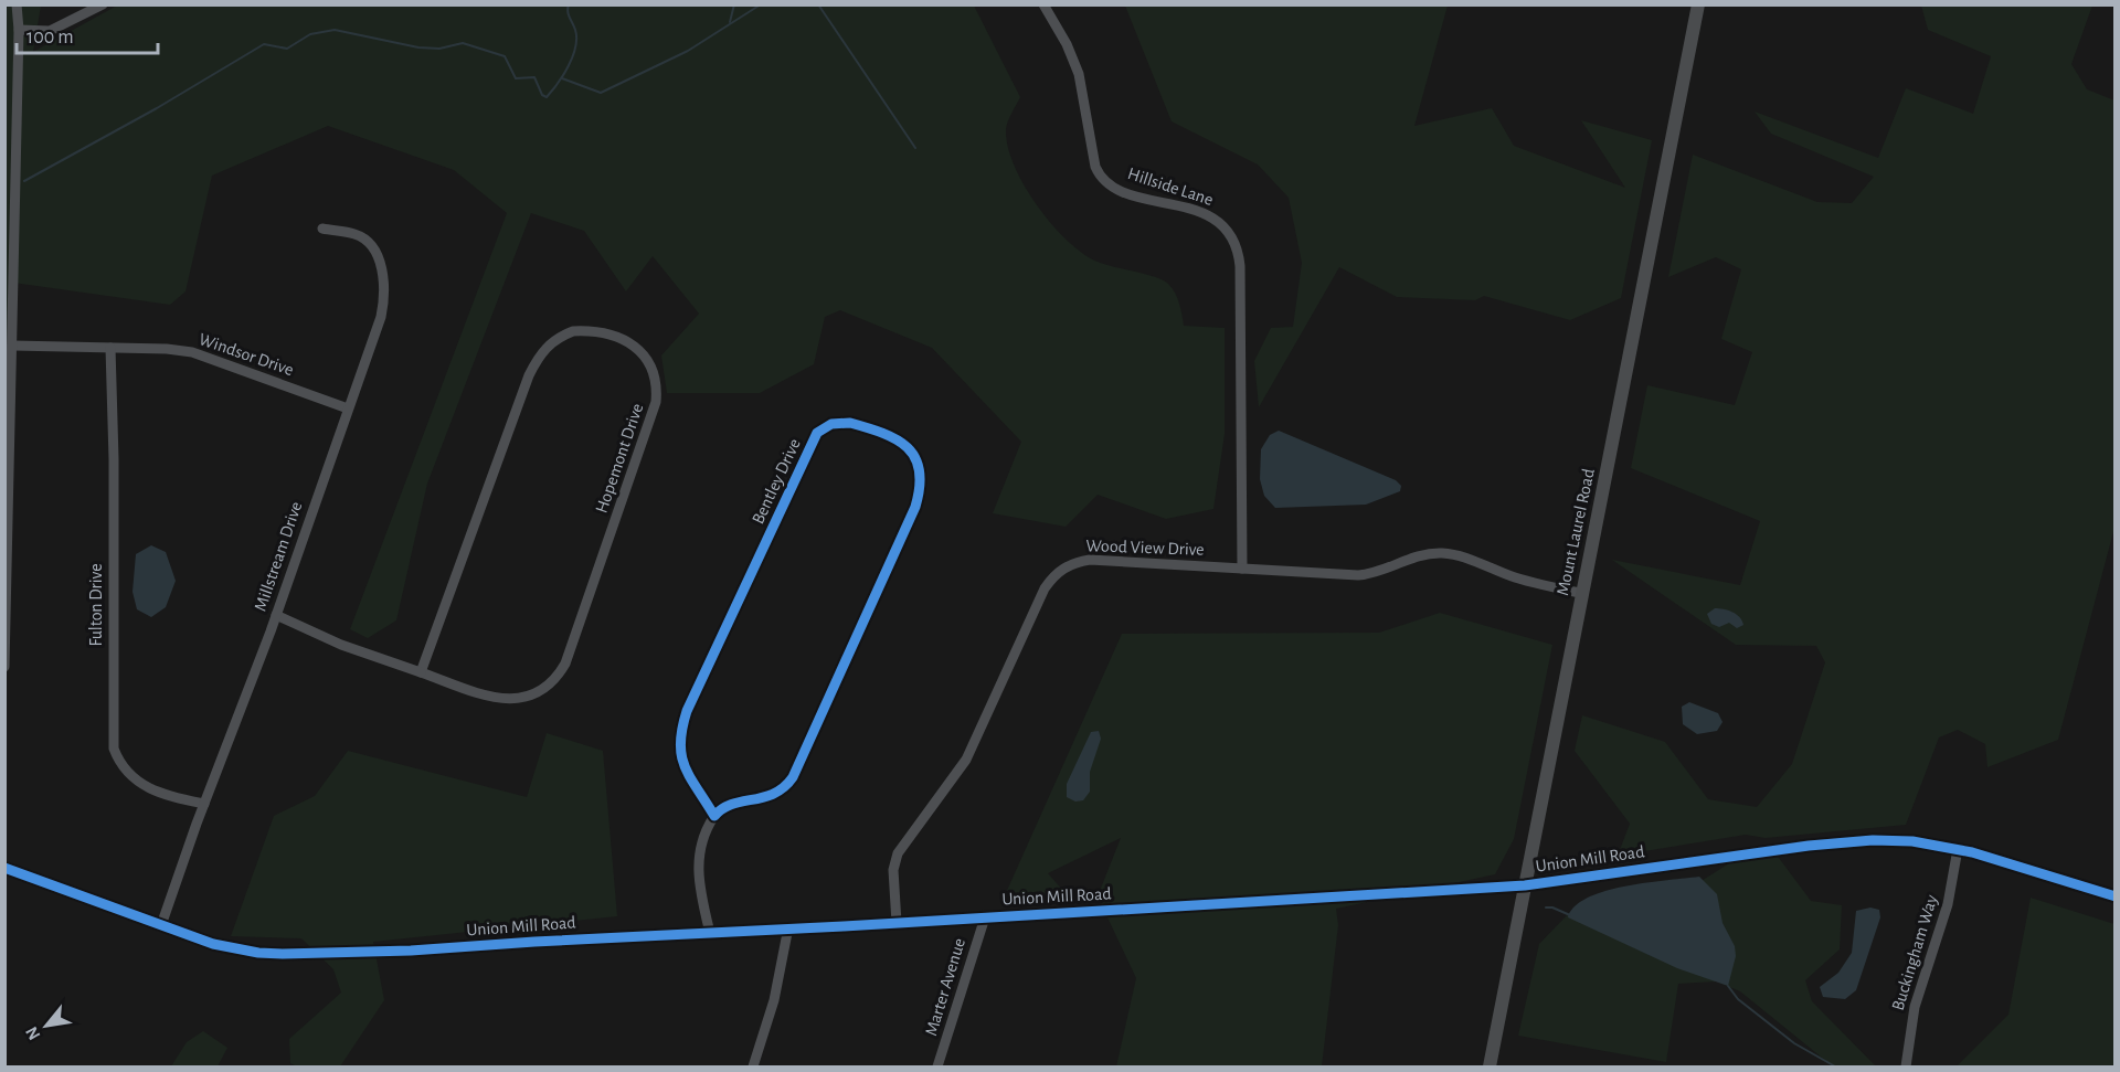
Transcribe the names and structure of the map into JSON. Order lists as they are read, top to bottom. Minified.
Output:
{"streets":{"main road":["Mount Laurel Road"],"street":["Hillside Lane","Windsor Drive","Hopemont Drive","Bentley Drive","Wood View Drive","Millstream Drive","Fulton Drive","Union Mill Road","Buckingham Way","Marter Avenue"]},"crossings":[["Hillside Lane","Wood View Drive"],["Windsor Drive","Millstream Drive"],["Windsor Drive","Fulton Drive"],["Hopemont Drive","Millstream Drive"],["Mount Laurel Road","Wood View Drive"],["Mount Laurel Road","Union Mill Road"],["Wood View Drive","Union Mill Road"],["Millstream Drive","Fulton Drive"],["Millstream Drive","Union Mill Road"],["Union Mill Road","Buckingham Way"],["Union Mill Road","Marter Avenue"]],"scale_bar":"100 m","north":"bottom left"}
